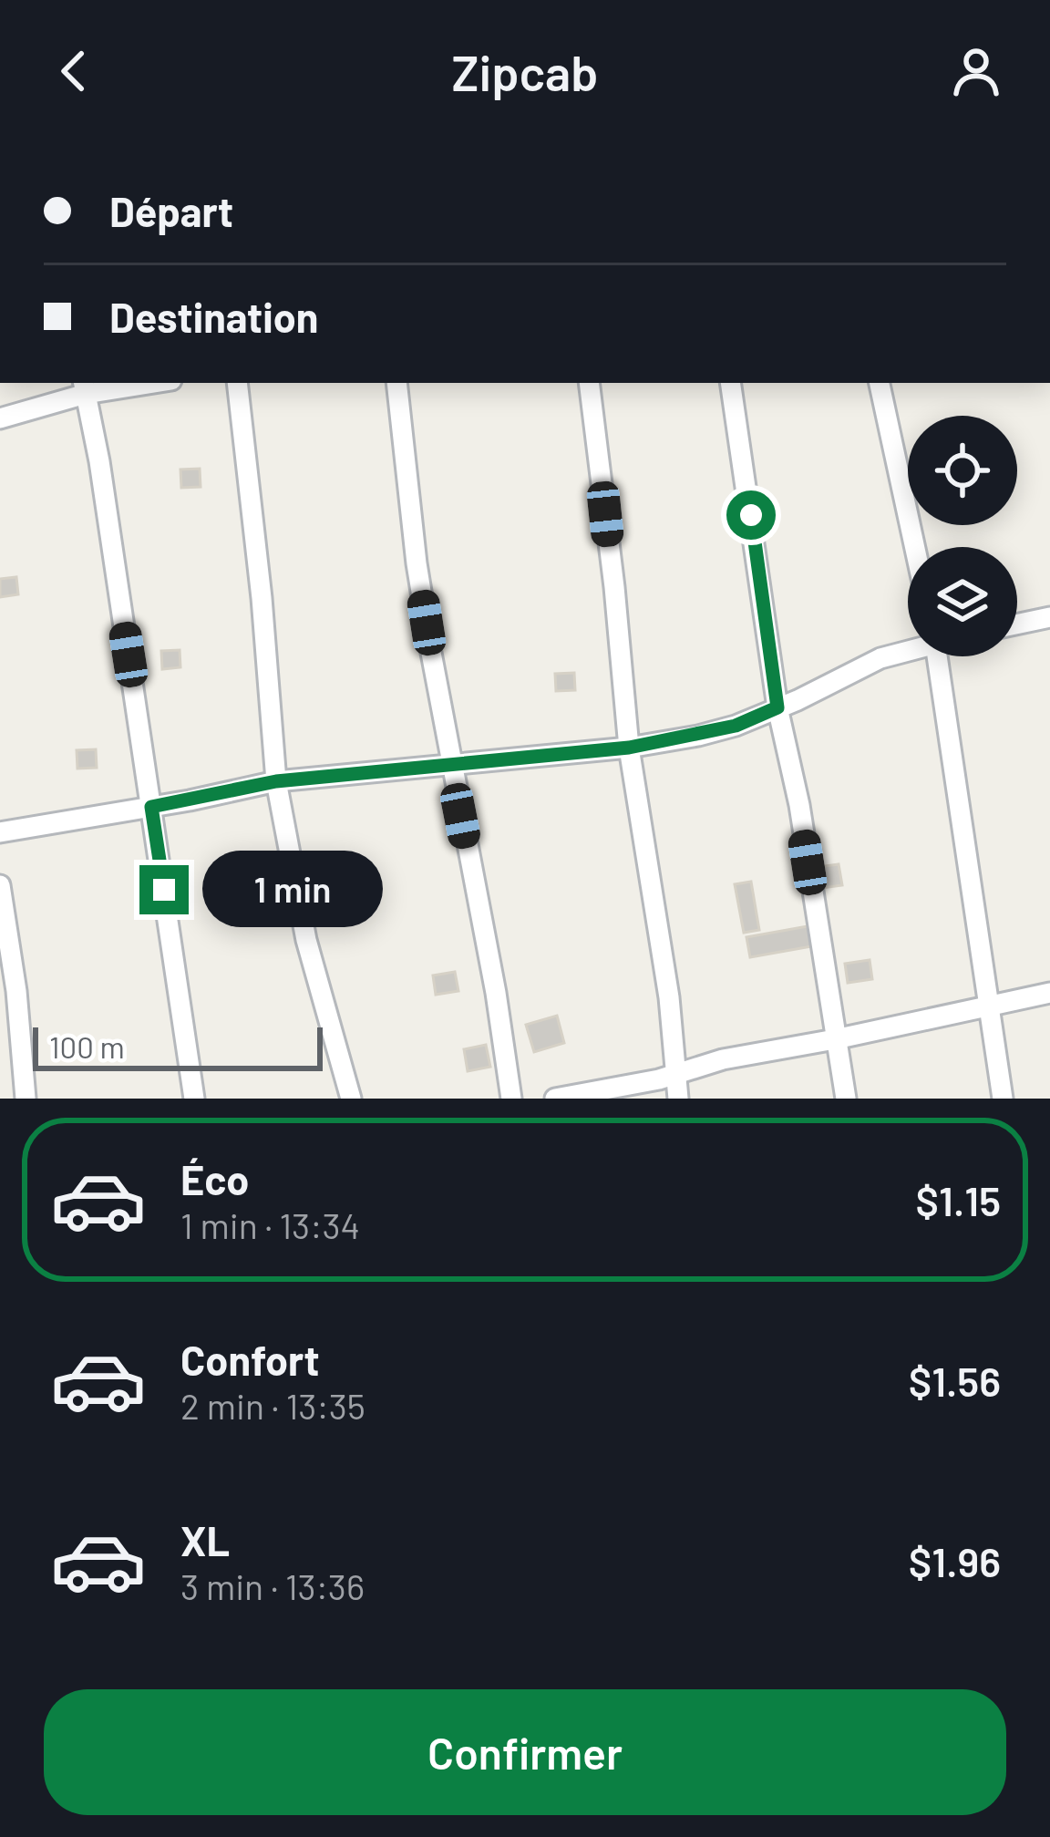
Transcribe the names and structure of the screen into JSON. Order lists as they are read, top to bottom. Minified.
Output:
{"scale_bar":"100 m","page":{"header":"Zipcab","banner":["Départ","Destination"],"bubble":"1 min","scale":"100 m","list":[{"name":"Éco","note":"1 min · 13:34","value":"$1.15"},{"name":"Confort","note":"2 min · 13:35","value":"$1.56"},{"name":"XL","note":"3 min · 13:36","value":"$1.96"}],"buttons":"Confirmer"}}
